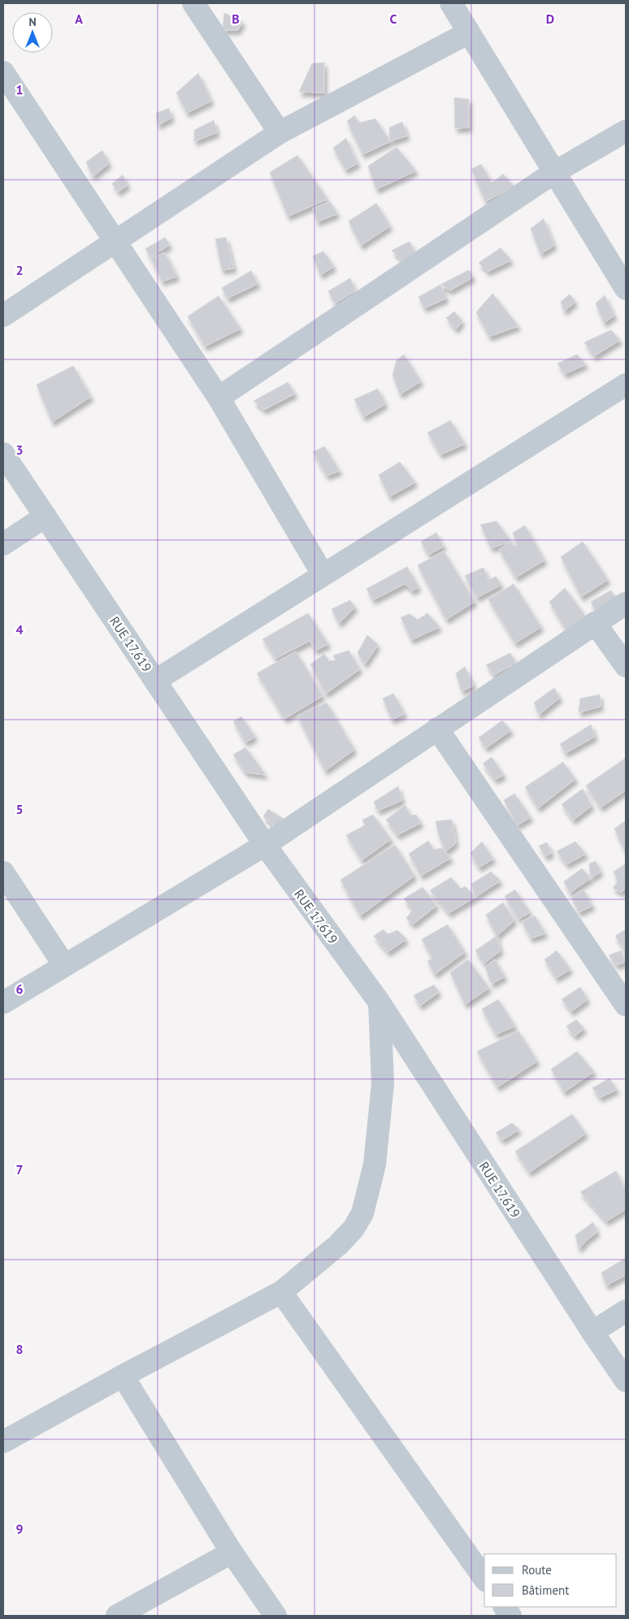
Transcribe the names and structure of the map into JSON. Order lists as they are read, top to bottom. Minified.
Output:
{"streets":{"street":["RUE 17.619"]},"legend":["Route","Bâtiment"],"north":"top","grid":{"columns":["A","B","C","D"],"rows":["1","2","3","4","5","6","7","8","9"]}}
